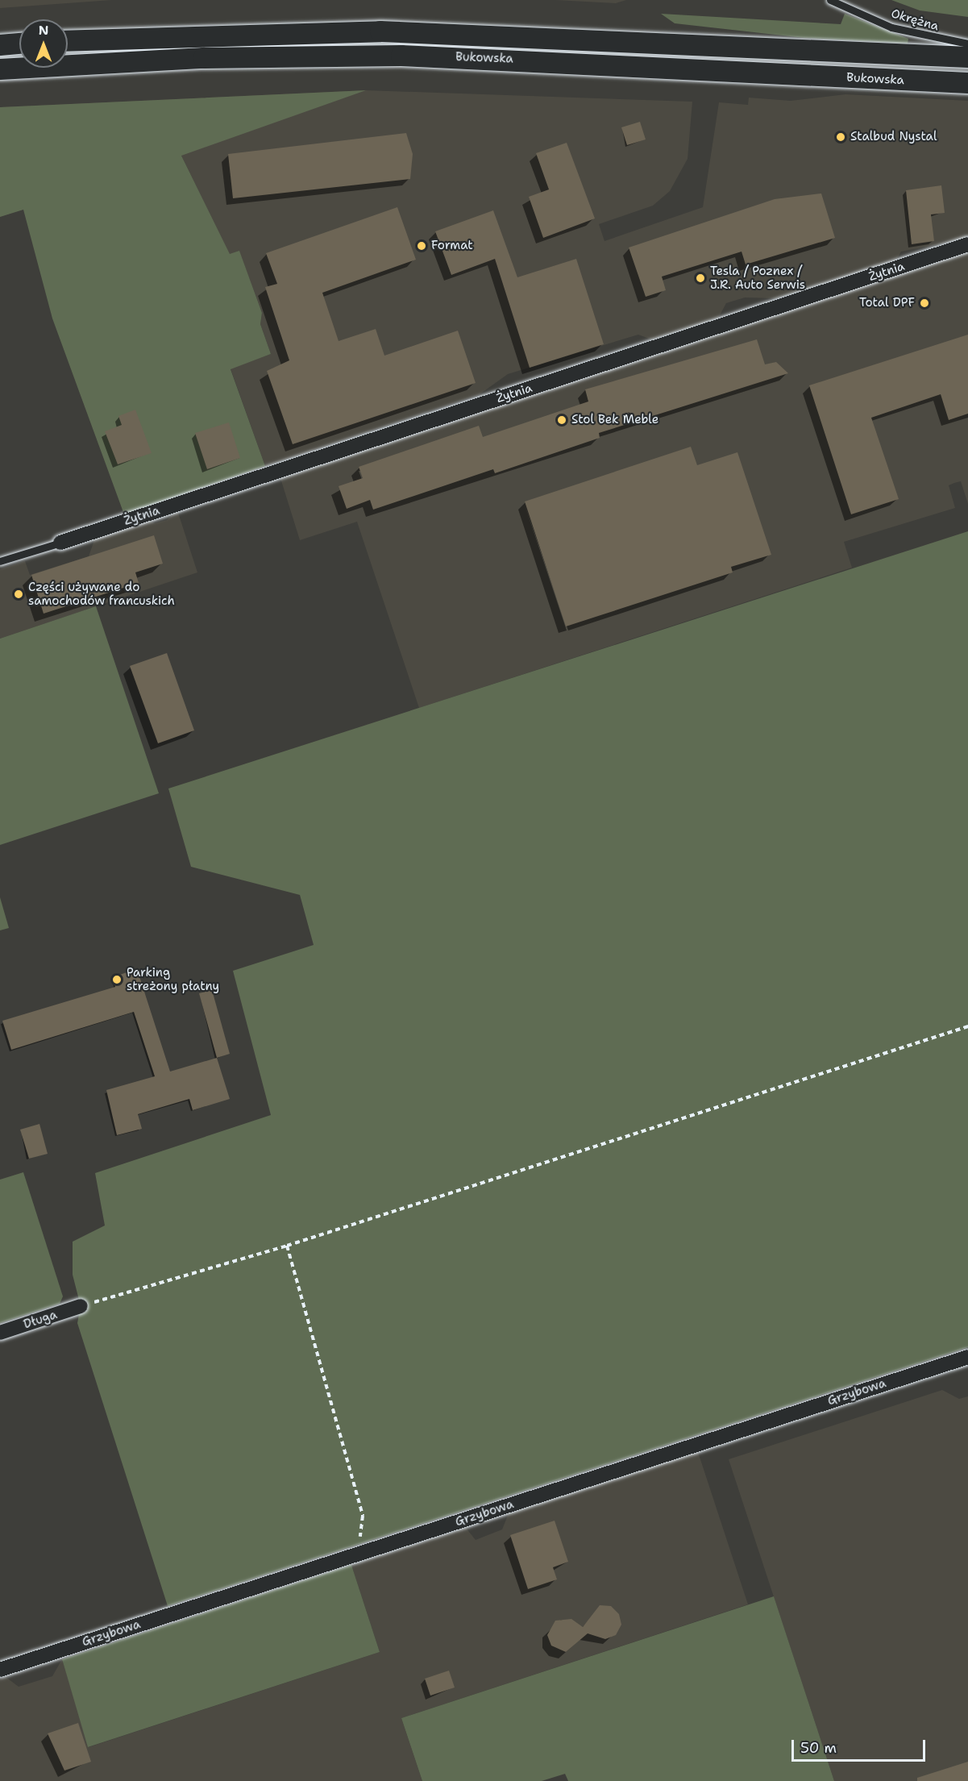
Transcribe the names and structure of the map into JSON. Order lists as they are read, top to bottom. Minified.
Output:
{"streets":{"main road":["Bukowska"],"street":["Żytnia","Długa","Grzybowa"],"lane":["Okrężna"]},"places":["Stalbud Nystal","Format","Tesla / Poznex / J.R. Auto Serwis","Total DPF","Stol Bek Meble","Części używane do samochodów francuskich","Parking streżony płatny"],"scale_bar":"50 m","north":"top"}
